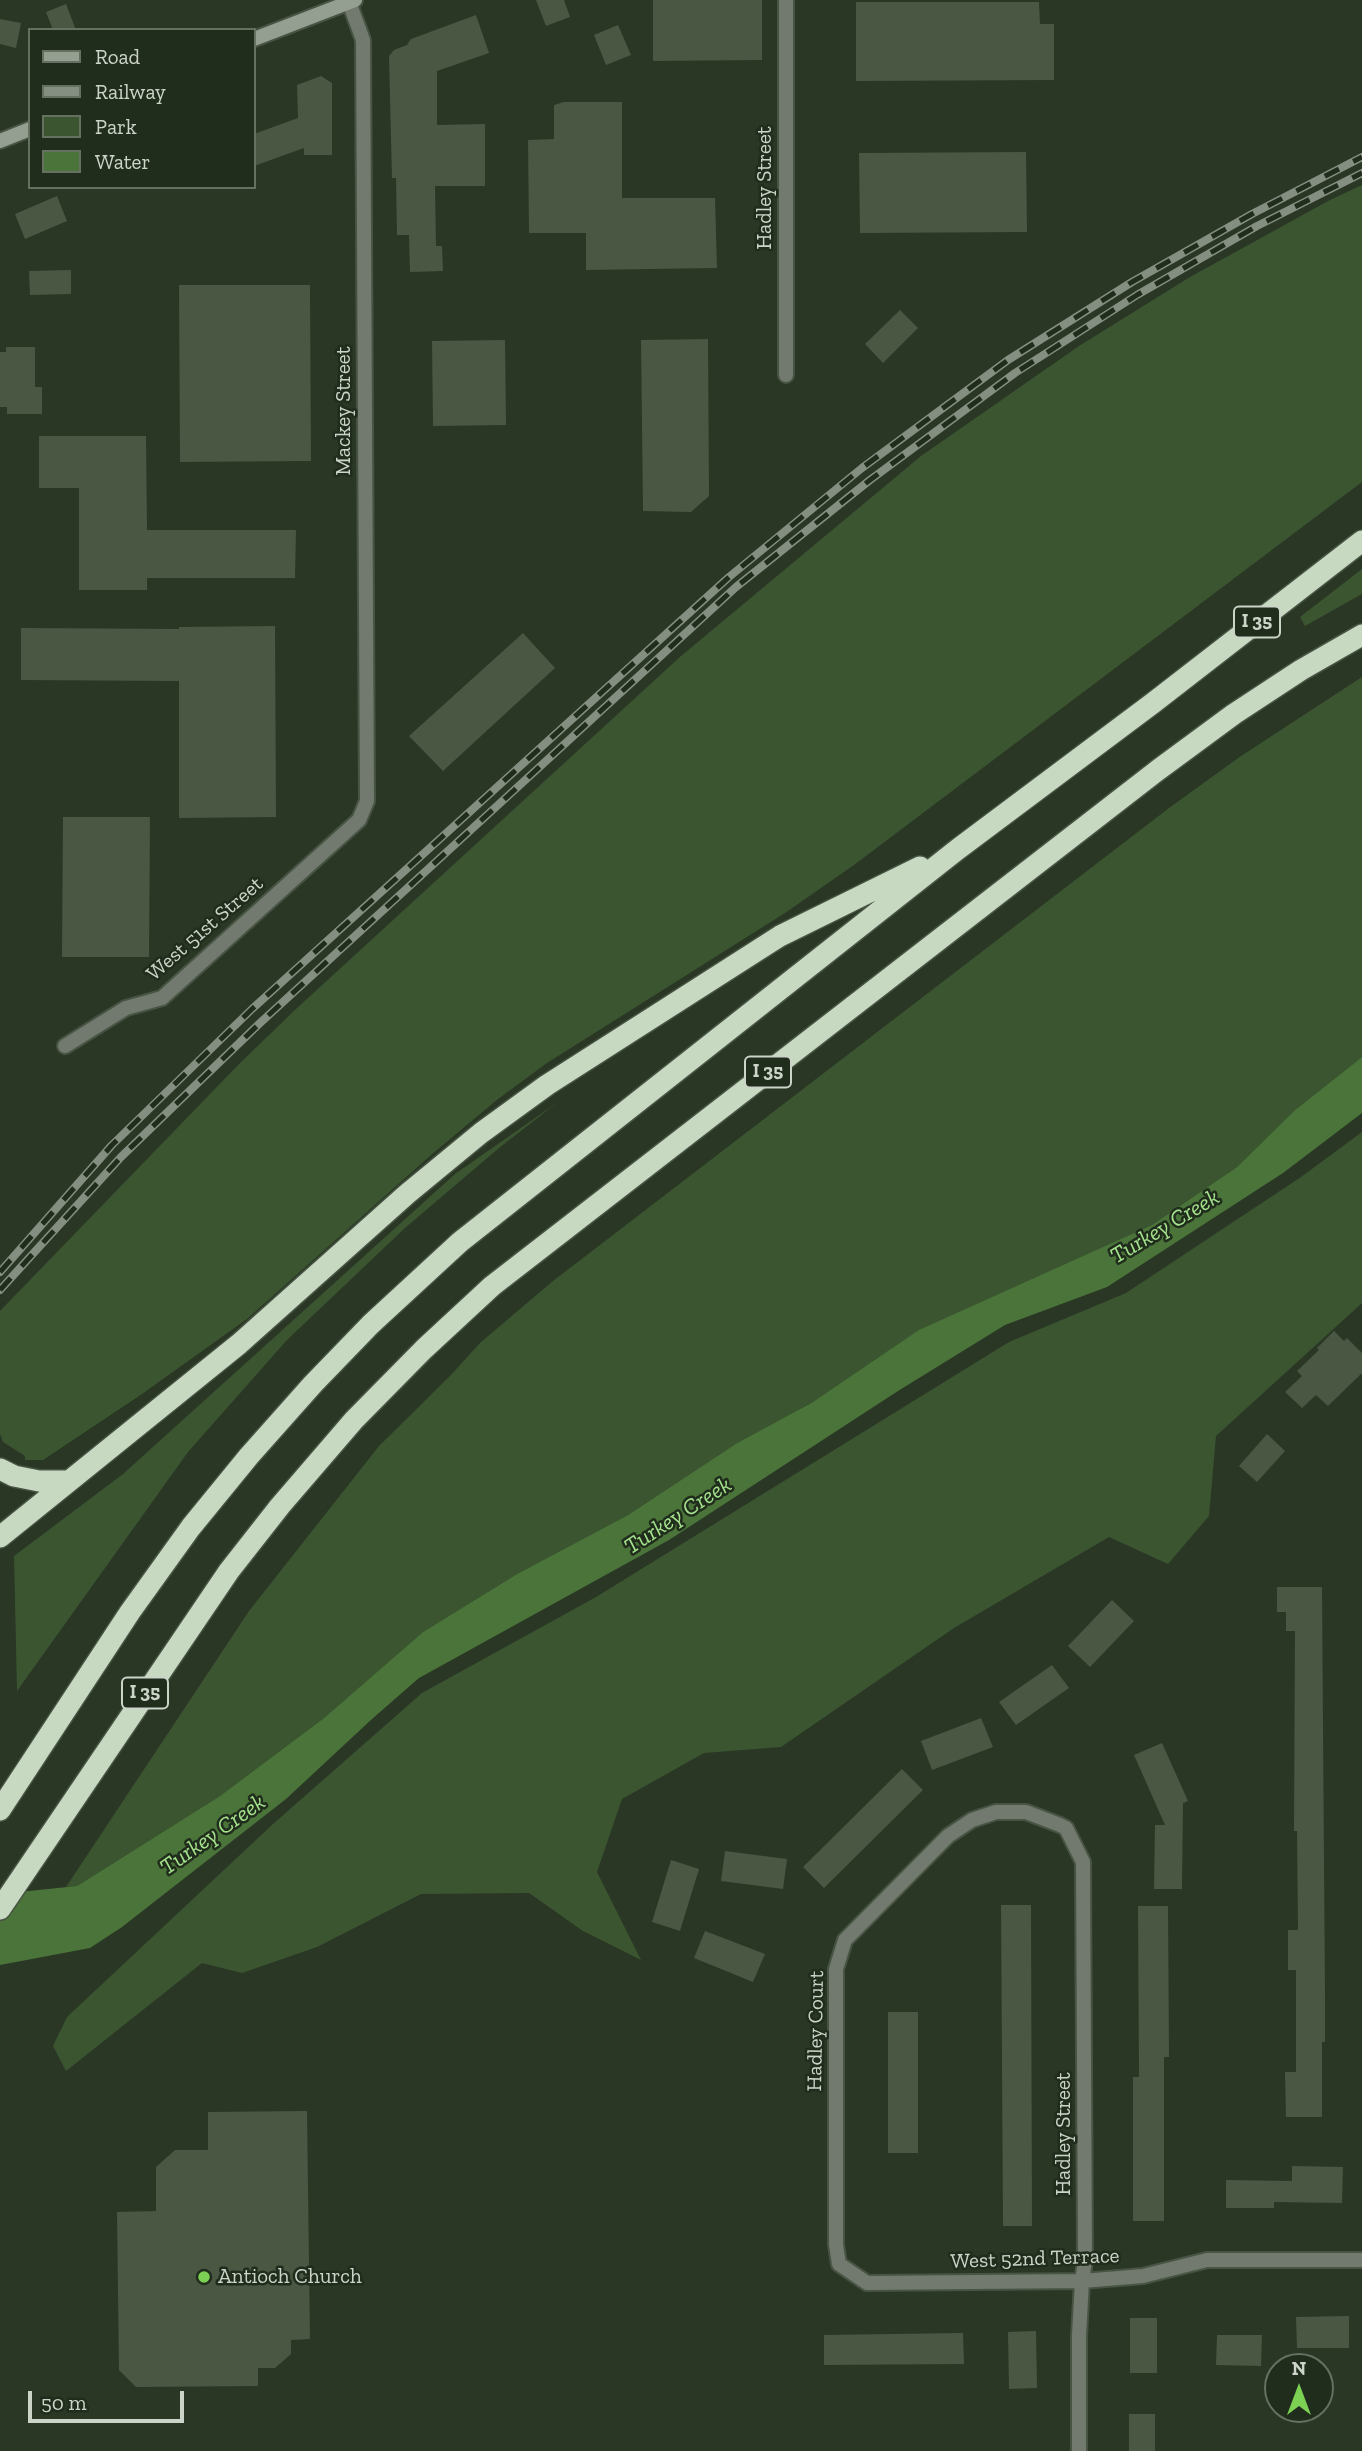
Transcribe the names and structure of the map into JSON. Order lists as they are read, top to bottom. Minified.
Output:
{"streets":{"highway":["I 35"],"street":["Hadley Street","Mackey Street","West 51st Street","Hadley Court","West 52nd Terrace"]},"crossings":[["Hadley Street","Hadley Court"],["Hadley Street","West 52nd Terrace"],["Mackey Street","West 51st Street"],["Hadley Court","West 52nd Terrace"]],"water":["Turkey Creek"],"places":["Antioch Church"],"legend":["Road","Railway","Park","Water"],"scale_bar":"50 m","north":"top"}
